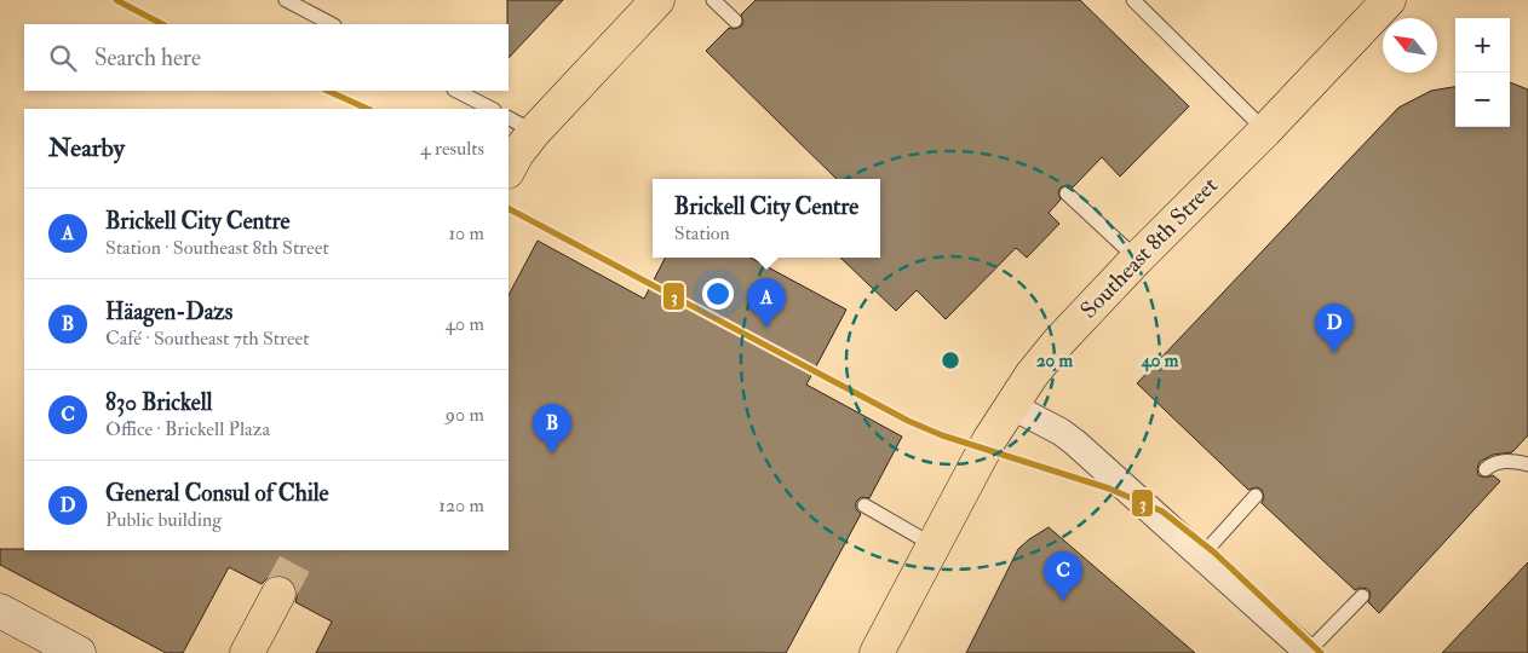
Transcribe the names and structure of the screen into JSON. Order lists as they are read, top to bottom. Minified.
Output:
{"streets":{"main road":["Southeast 8th Street"]},"lines":["transit line 3"],"north":"top left","page":{"map_buttons":["+","−"],"search":"Search here","heading":["Nearby","4 results"],"popup":["Brickell City Centre","Station"],"list":[{"mark":"A","name":"Brickell City Centre","note":"Station · Southeast 8th Street","value":"10 m"},{"mark":"B","name":"Häagen-Dazs","note":"Café · Southeast 7th Street","value":"40 m"},{"mark":"C","name":"830 Brickell","note":"Office · Brickell Plaza","value":"90 m"},{"mark":"D","name":"General Consul of Chile","note":"Public building","value":"120 m"}],"pins":["A","D","B","C"]},"rings":["20 m","40 m"]}
